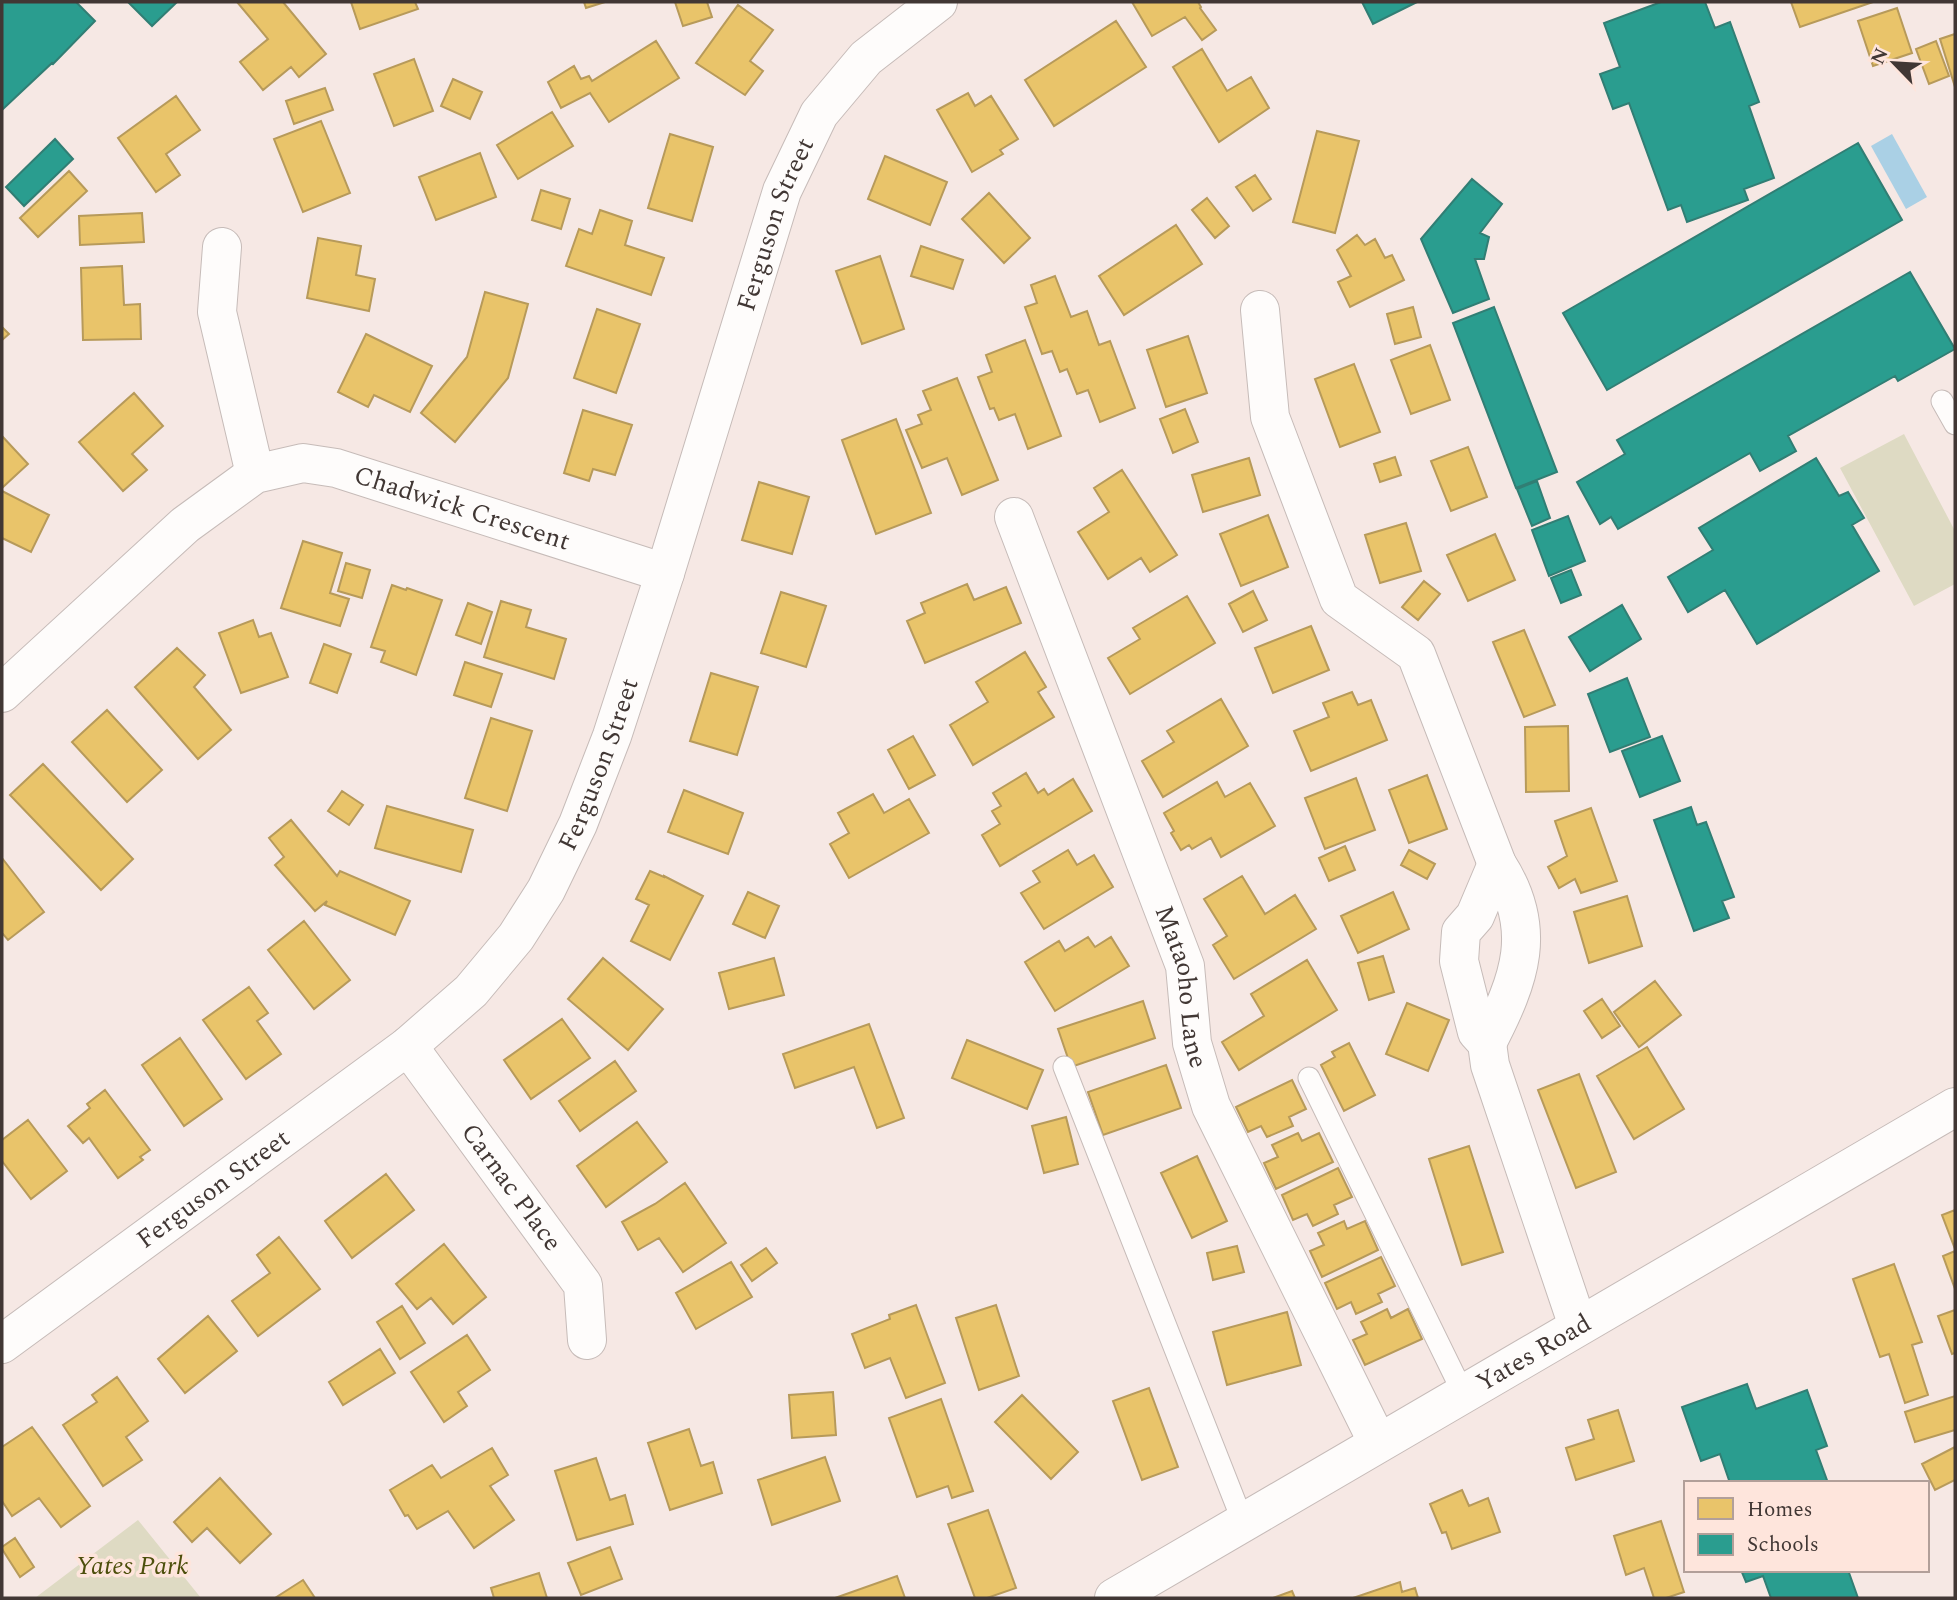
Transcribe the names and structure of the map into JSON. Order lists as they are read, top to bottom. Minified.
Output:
{"streets":{"street":["Ferguson Street","Chadwick Crescent","Mataoho Lane","Carnac Place","Yates Road"]},"crossings":[["Ferguson Street","Chadwick Crescent"],["Ferguson Street","Carnac Place"],["Mataoho Lane","Yates Road"]],"parks":["Yates Park"],"legend":["Homes","Schools"],"north":"top left"}
